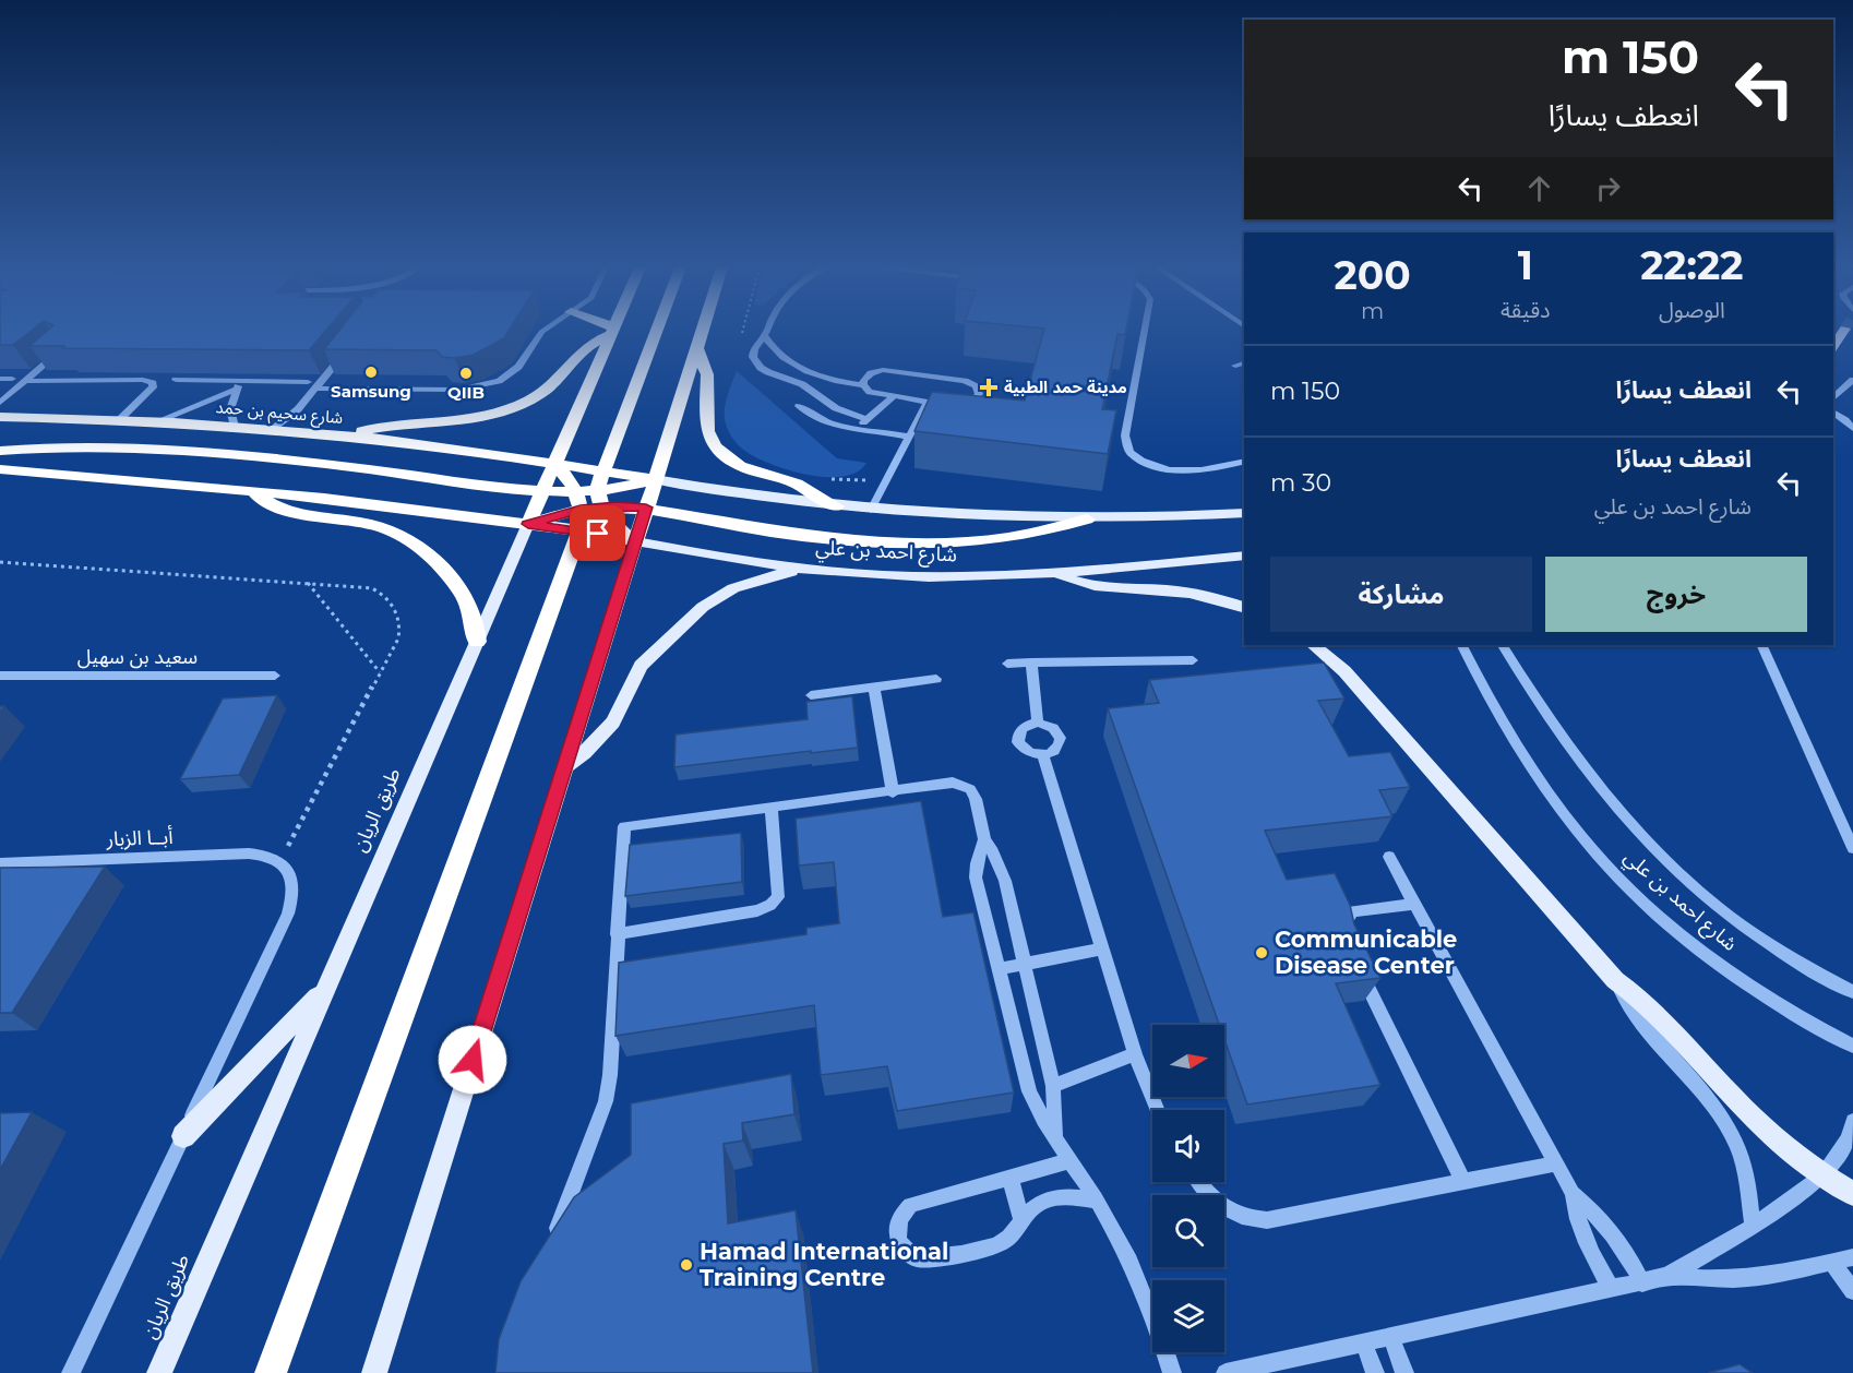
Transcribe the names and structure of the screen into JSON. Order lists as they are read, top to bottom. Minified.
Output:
{"streets":{"highway":["شارع سحيم بن حمد","شارع احمد بن علي","طريق الريان"],"street":["سعيد بن سهيل","أبــا الزبار"]},"crossings":[["شارع سحيم بن حمد","شارع احمد بن علي"],["شارع سحيم بن حمد","طريق الريان"],["شارع احمد بن علي","طريق الريان"]],"places":{"other":["Samsung","QIIB","Communicable Disease Center","Hamad International Training Centre"],"health":["مدينة حمد الطبية"]},"north":"right","page":{"turn":["150 m","انعطف يسارًا"],"eta":["22:22","الوصول","1","دقيقة","200","m"],"list":[{"name":"انعطف يسارًا","value":"150 m"},{"name":"انعطف يسارًا","note":"شارع احمد بن علي","value":"30 m"}],"buttons":["خروج","مشاركة"]}}
